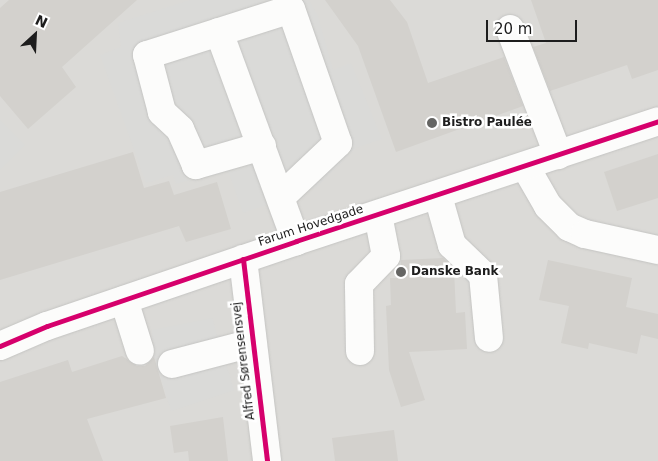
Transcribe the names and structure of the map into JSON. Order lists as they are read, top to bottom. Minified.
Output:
{"streets":{"street":["Farum Hovedgade","Alfred Sørensensvej"]},"crossings":[["Farum Hovedgade","Alfred Sørensensvej"]],"places":["Bistro Paulée","Danske Bank"],"scale_bar":"20 m","north":"top right"}
